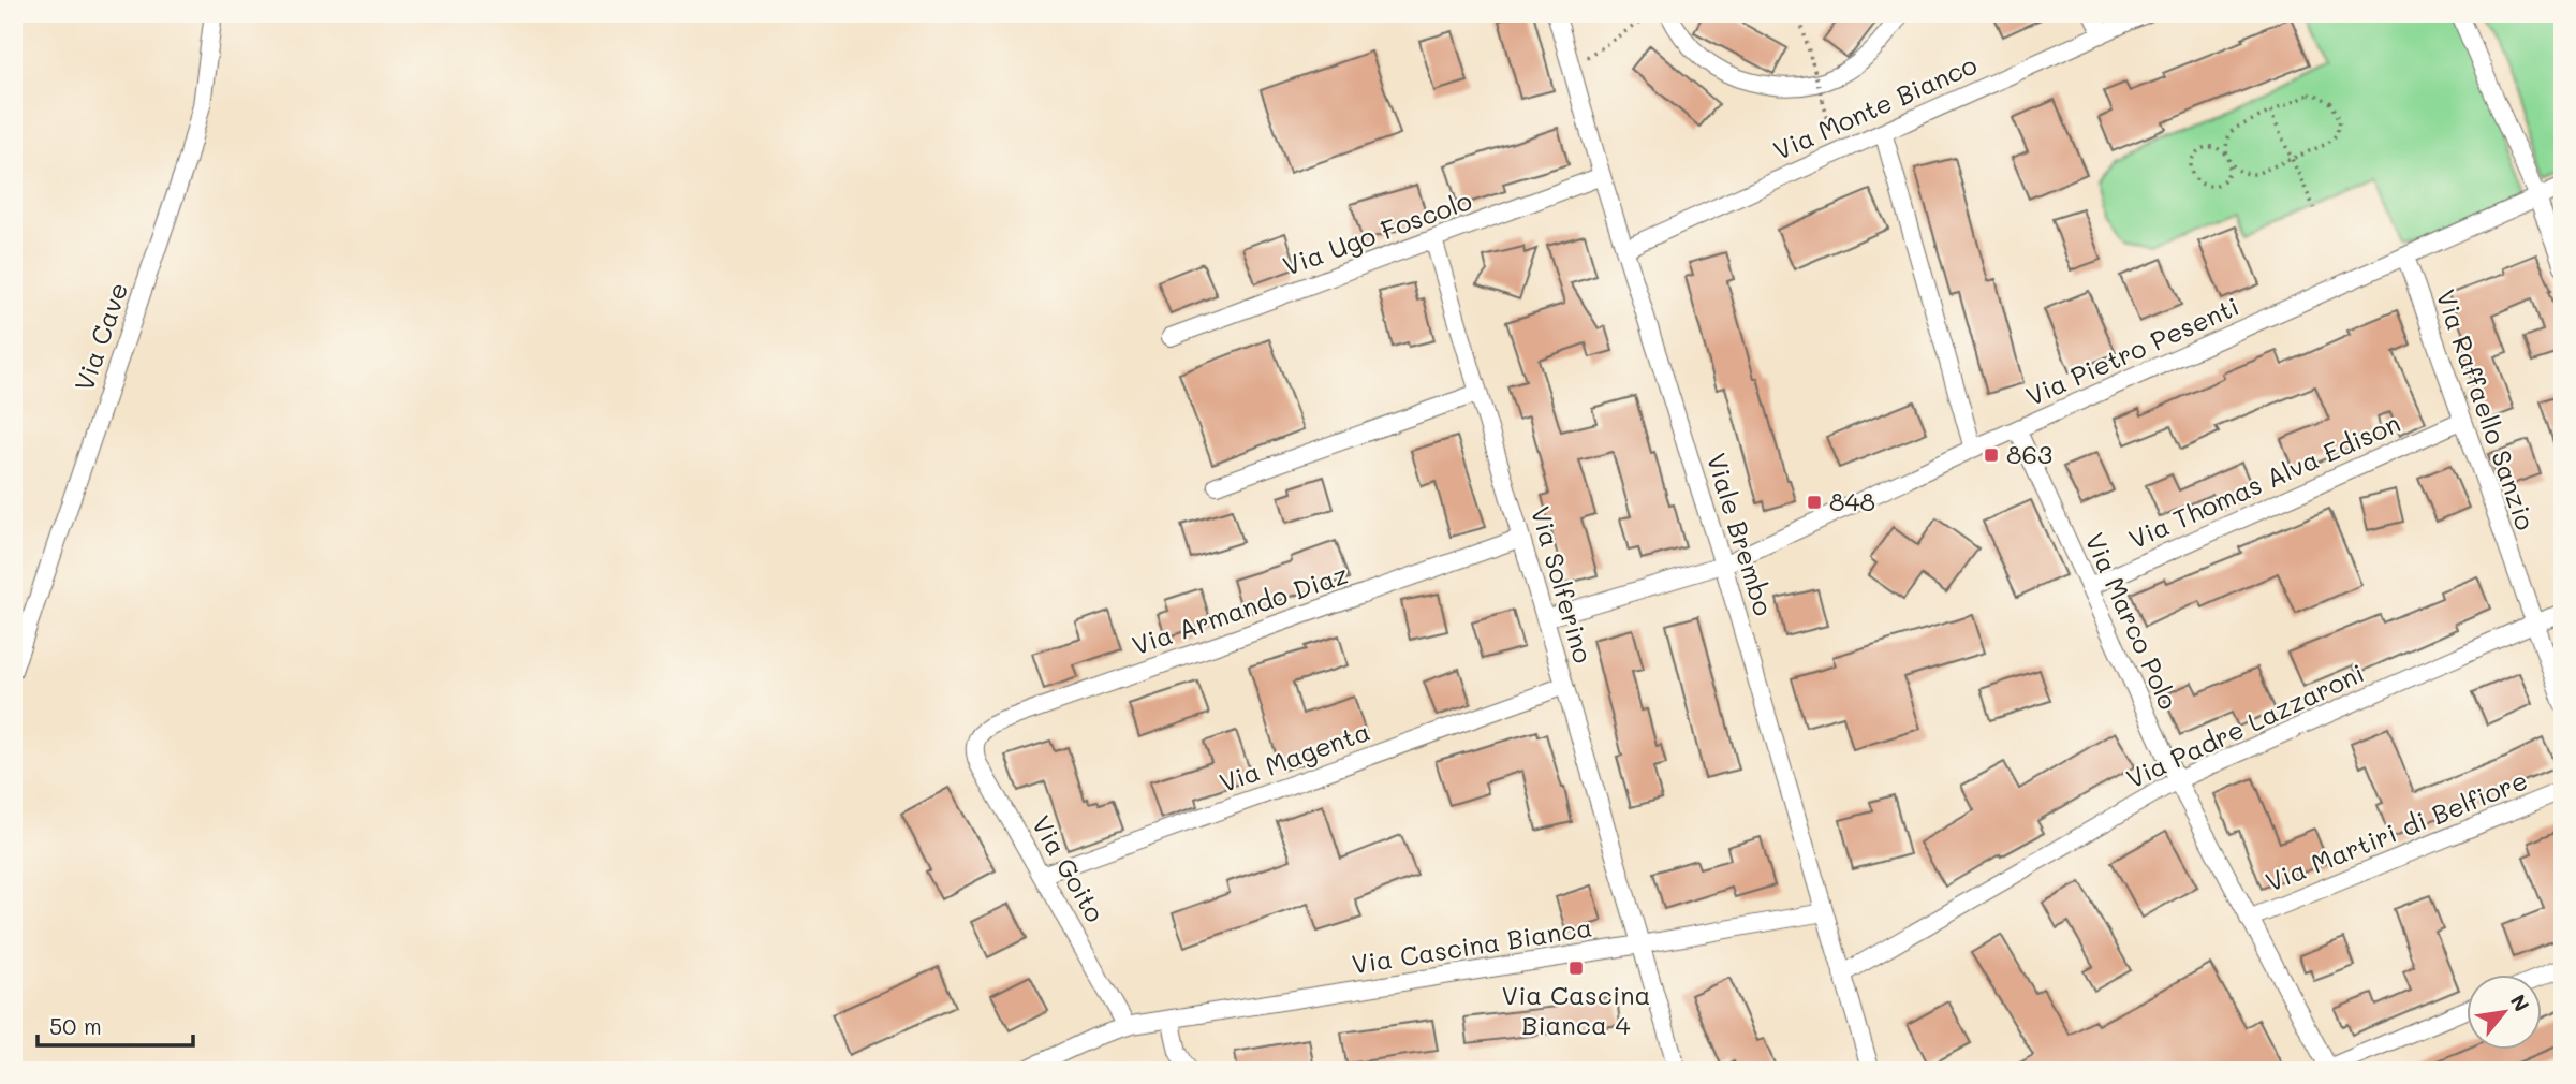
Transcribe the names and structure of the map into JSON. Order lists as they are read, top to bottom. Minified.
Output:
{"streets":{"street":["Via Monte Bianco","Via Ugo Foscolo","Via Cave","Via Pietro Pesenti","Via Raffaello Sanzio","Via Thomas Alva Edison","Viale Brembo","Via Solferino","Via Armando Diaz","Via Marco Polo","Via Padre Lazzaroni","Via Magenta","Via Martiri di Belfiore","Via Goito","Via Cascina Bianca"]},"crossings":[["Via Monte Bianco","Viale Brembo"],["Via Ugo Foscolo","Viale Brembo"],["Via Ugo Foscolo","Via Solferino"],["Via Pietro Pesenti","Via Raffaello Sanzio"],["Via Pietro Pesenti","Viale Brembo"],["Via Pietro Pesenti","Via Solferino"],["Via Pietro Pesenti","Via Marco Polo"],["Via Raffaello Sanzio","Via Thomas Alva Edison"],["Via Raffaello Sanzio","Via Padre Lazzaroni"],["Via Thomas Alva Edison","Via Marco Polo"],["Viale Brembo","Via Padre Lazzaroni"],["Viale Brembo","Via Cascina Bianca"],["Via Solferino","Via Armando Diaz"],["Via Solferino","Via Magenta"],["Via Solferino","Via Cascina Bianca"],["Via Armando Diaz","Via Goito"],["Via Marco Polo","Via Padre Lazzaroni"],["Via Marco Polo","Via Martiri di Belfiore"],["Via Magenta","Via Goito"],["Via Goito","Via Cascina Bianca"]],"places":{"transit":["863","848","Via Cascina Bianca 4"]},"scale_bar":"50 m","north":"top right"}
